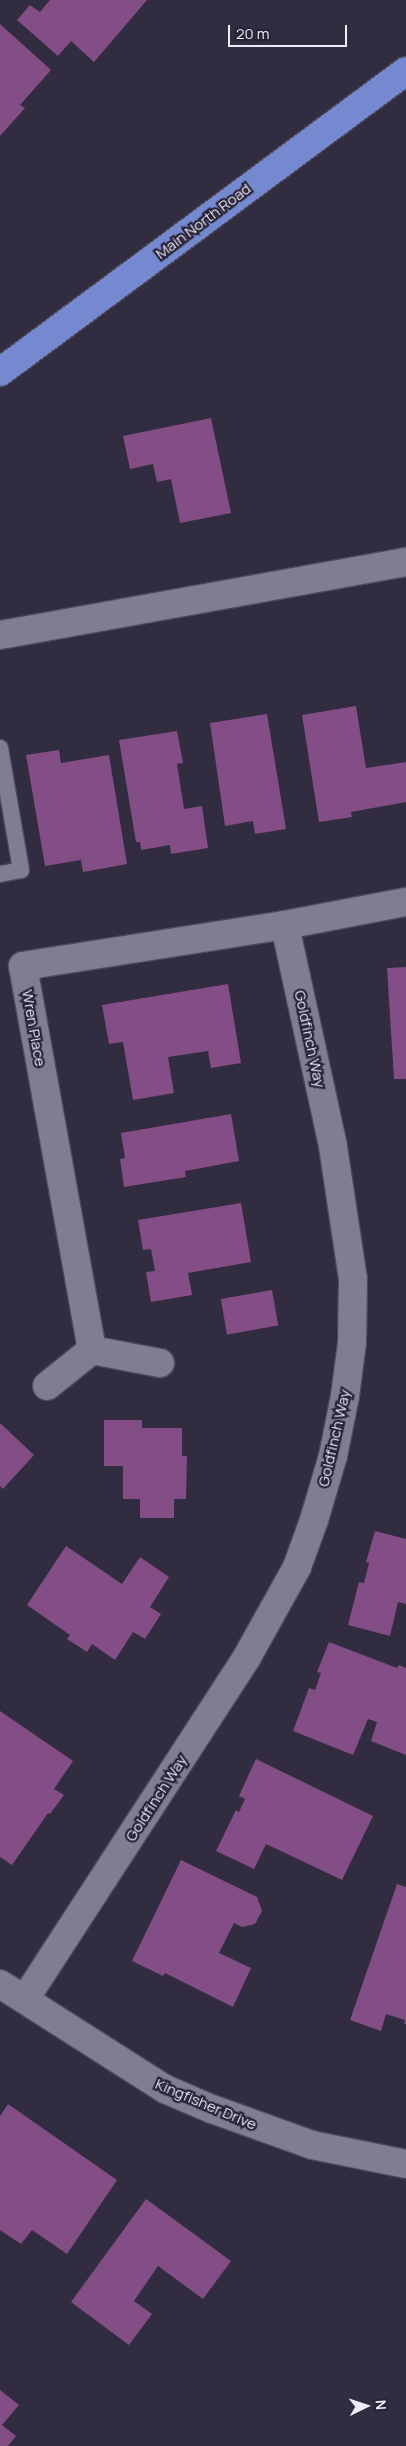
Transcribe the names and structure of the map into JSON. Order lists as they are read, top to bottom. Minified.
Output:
{"streets":{"main road":["Main North Road"],"street":["Wren Place","Goldfinch Way","Kingfisher Drive"]},"crossings":[["Wren Place","Goldfinch Way"],["Goldfinch Way","Kingfisher Drive"]],"scale_bar":"20 m","north":"right"}
